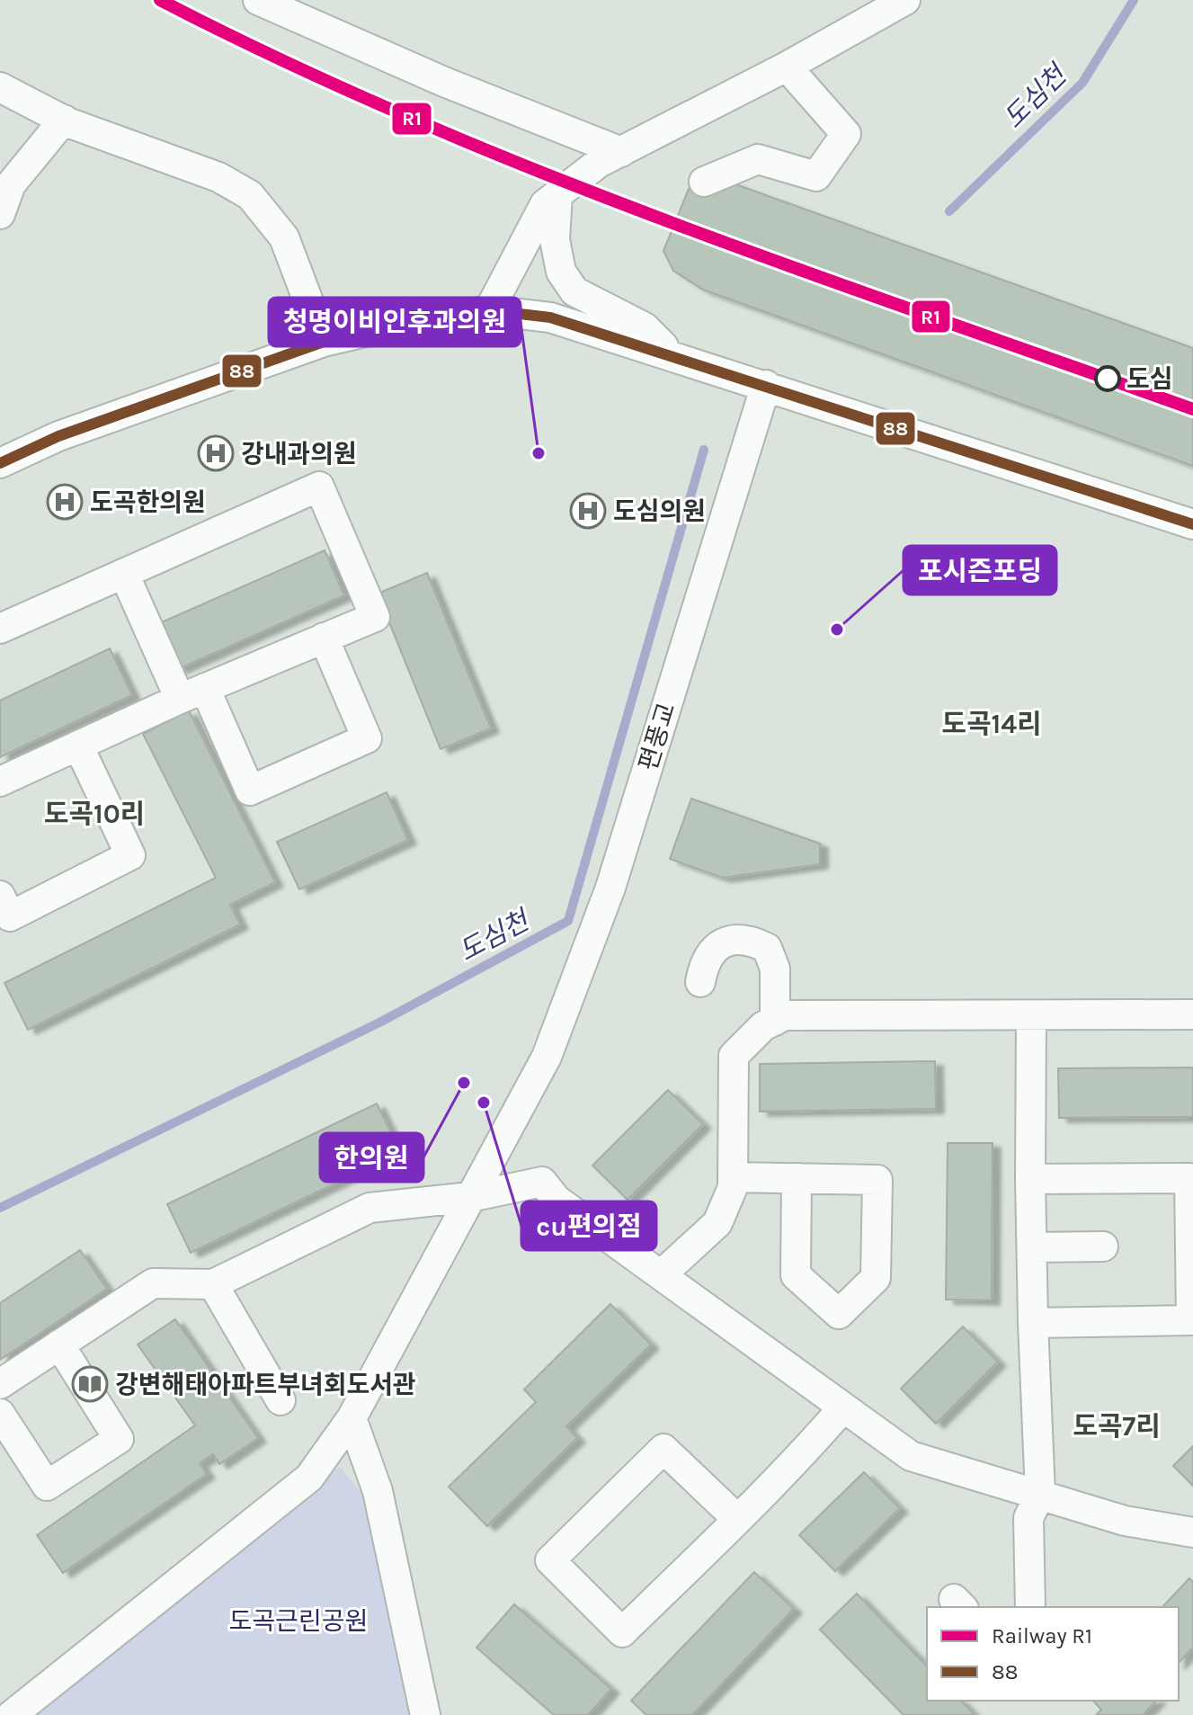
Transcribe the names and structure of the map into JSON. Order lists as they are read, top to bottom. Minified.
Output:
{"streets":{"street":["편풍교"]},"districts":["도곡14리","도곡10리","도곡7리"],"water":["도심천"],"parks":["도곡근린공원"],"places":{"other":["도심","청명이비인후과의원","포시즌포딩","한의원","cu편의점"],"hospital":["강내과의원","도곡한의원","도심의원"],"library":["강변해태아파트부녀회도서관"]},"lines":["rail line R1","transit line 88"],"legend":["Railway R1","88"]}
